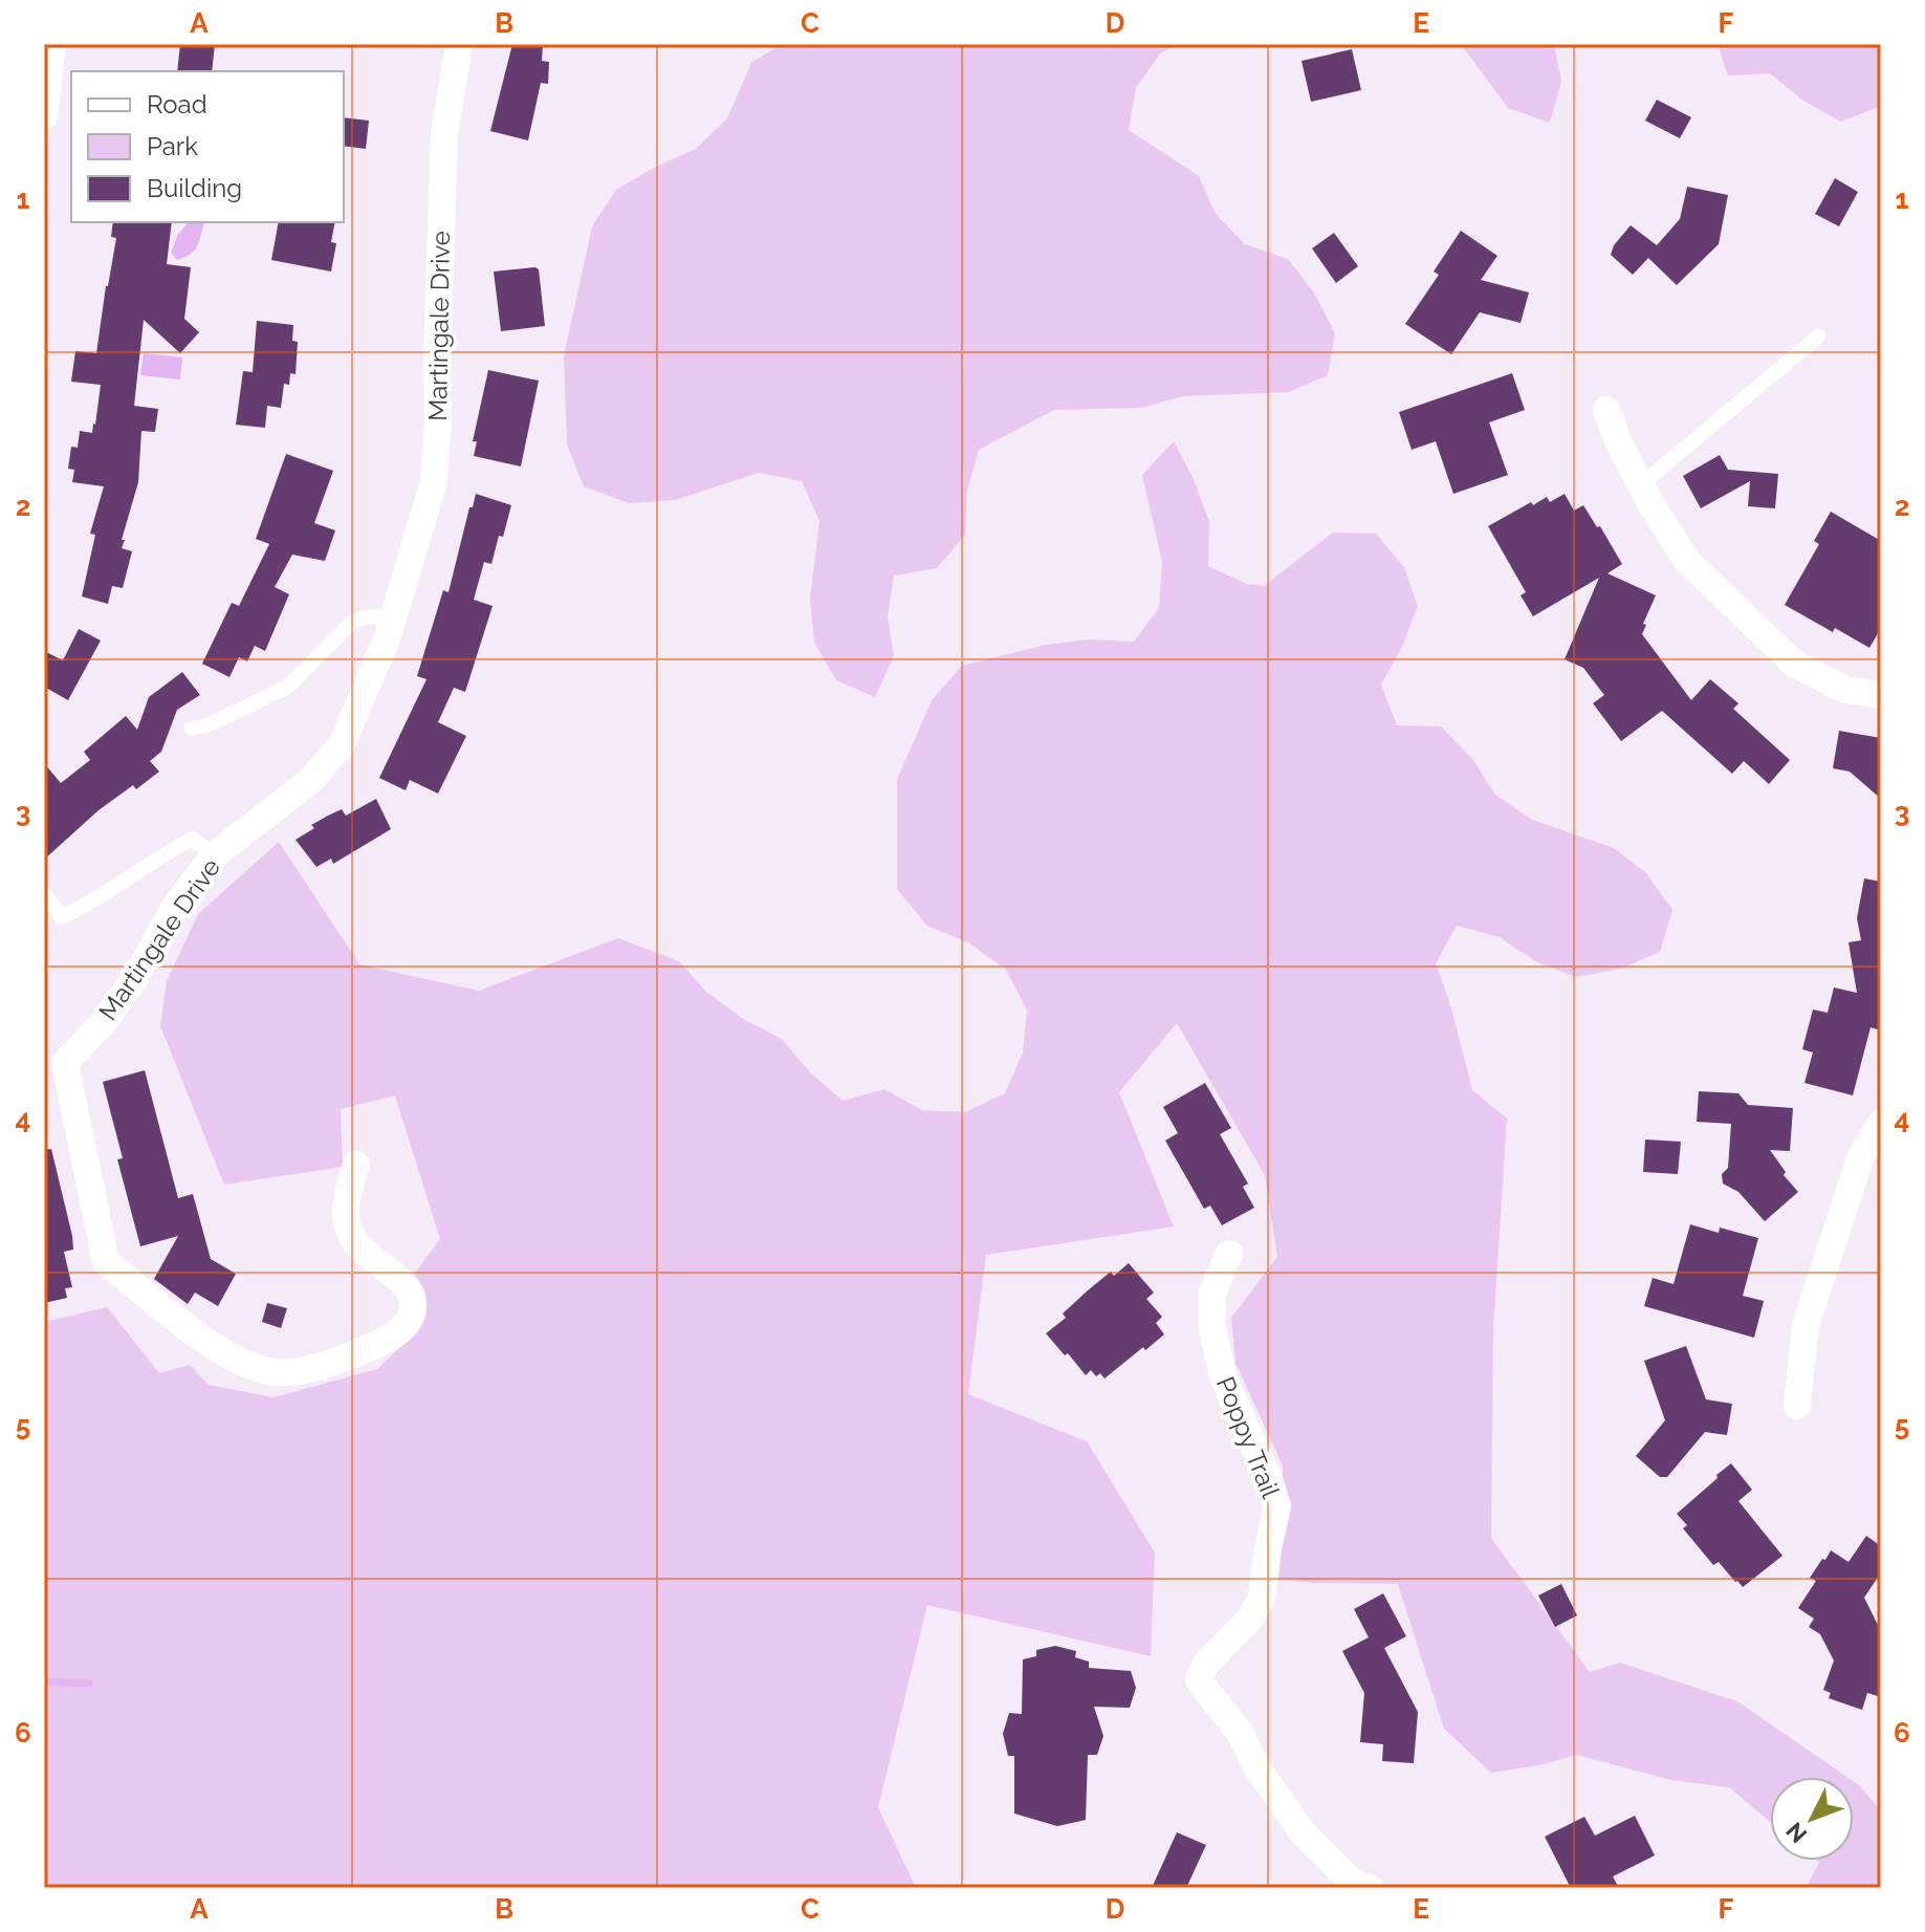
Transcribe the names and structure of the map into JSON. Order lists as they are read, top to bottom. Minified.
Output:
{"streets":{"street":["Martingale Drive","Poppy Trail"]},"legend":["Road","Park","Building"],"north":"bottom left","grid":{"columns":["A","B","C","D","E","F"],"rows":["1","2","3","4","5","6"]}}
